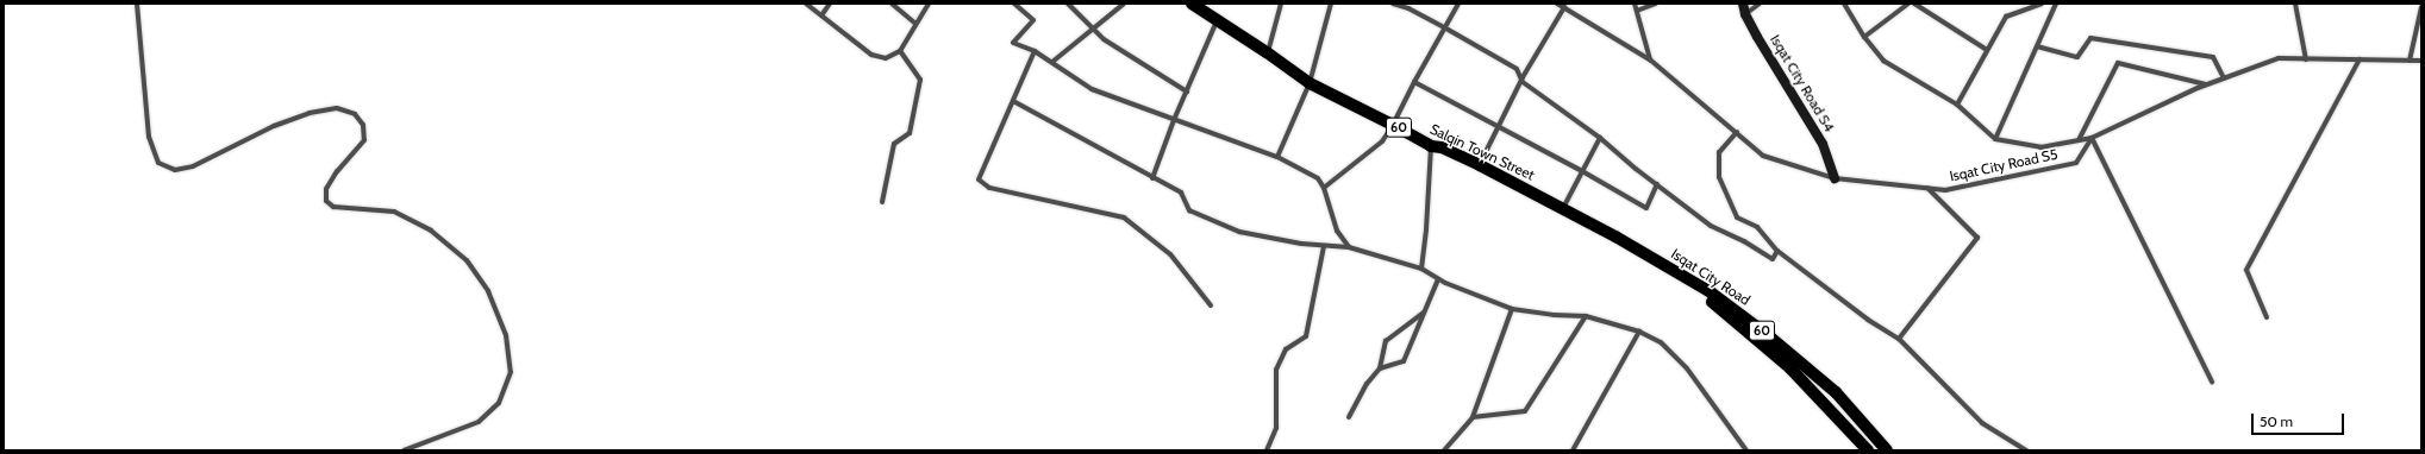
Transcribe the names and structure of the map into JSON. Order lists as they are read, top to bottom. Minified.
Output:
{"streets":{"main road":["60","Salqin Town Street","Isqat City Road"],"street":["Isqat City Road S4","Isqat City Road S5"]},"crossings":[["Isqat City Road S4","Isqat City Road S5"],["60","Salqin Town Street"],["60","Isqat City Road"],["Salqin Town Street","Isqat City Road"]],"scale_bar":"50 m"}
